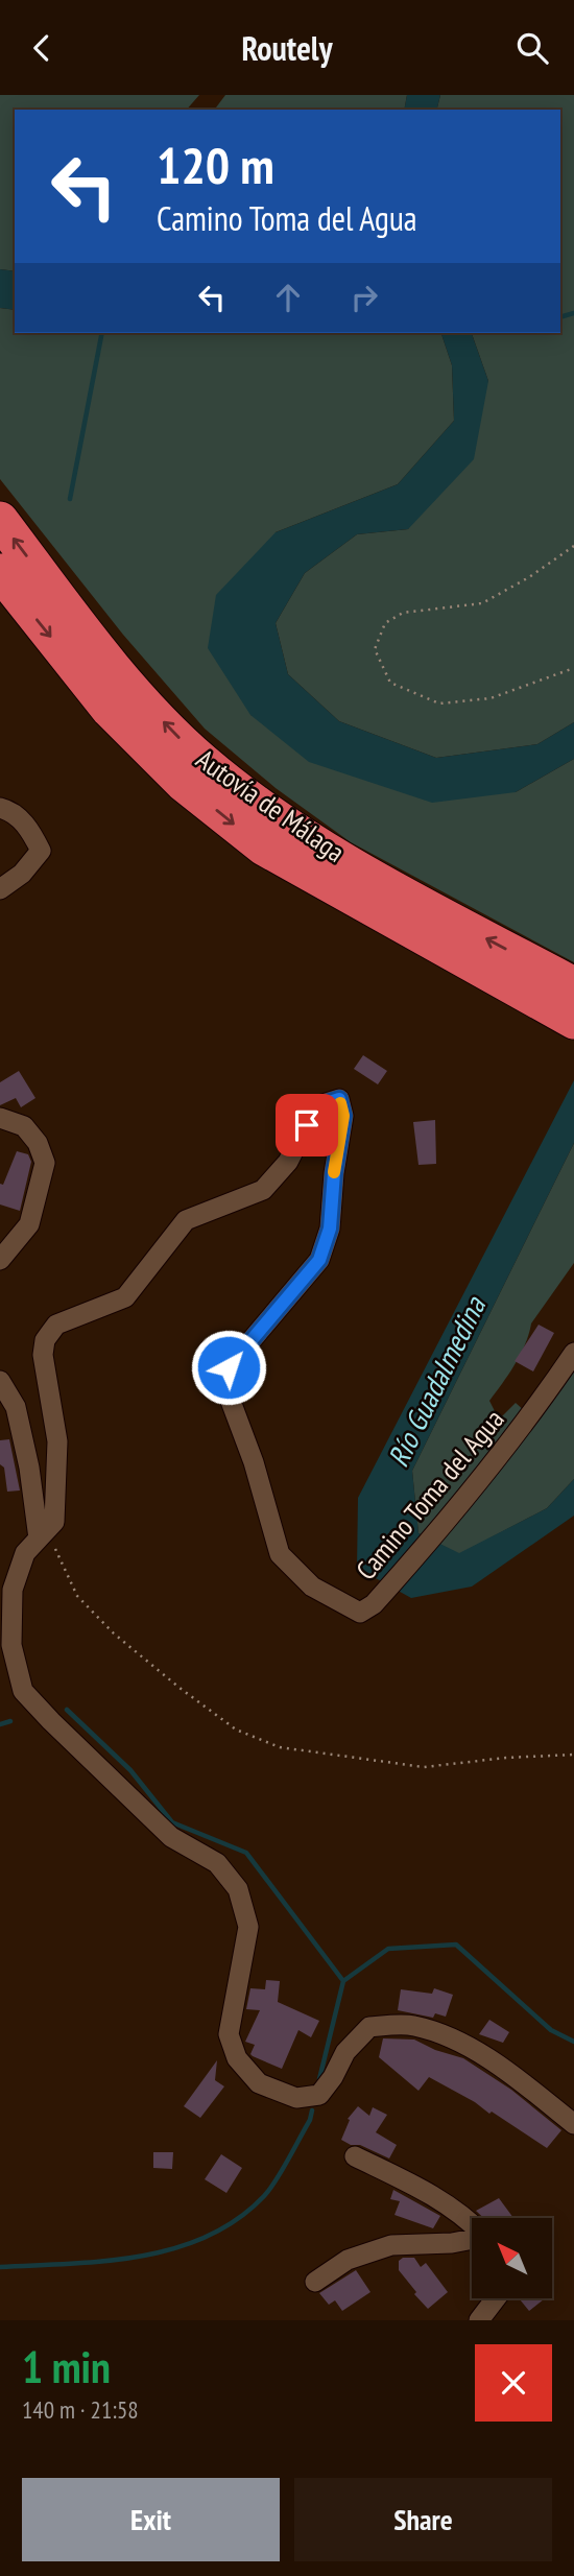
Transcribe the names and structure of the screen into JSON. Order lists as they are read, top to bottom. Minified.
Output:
{"streets":{"highway":["Autovía de Málaga"],"street":["Camino Toma del Agua"]},"water":["Río Guadalmedina"],"north":"top left","page":{"header":"Routely","turn":["120 m","Camino Toma del Agua"],"heading":["1 min","140 m · 21:58"],"buttons":["Exit","Share"]}}
